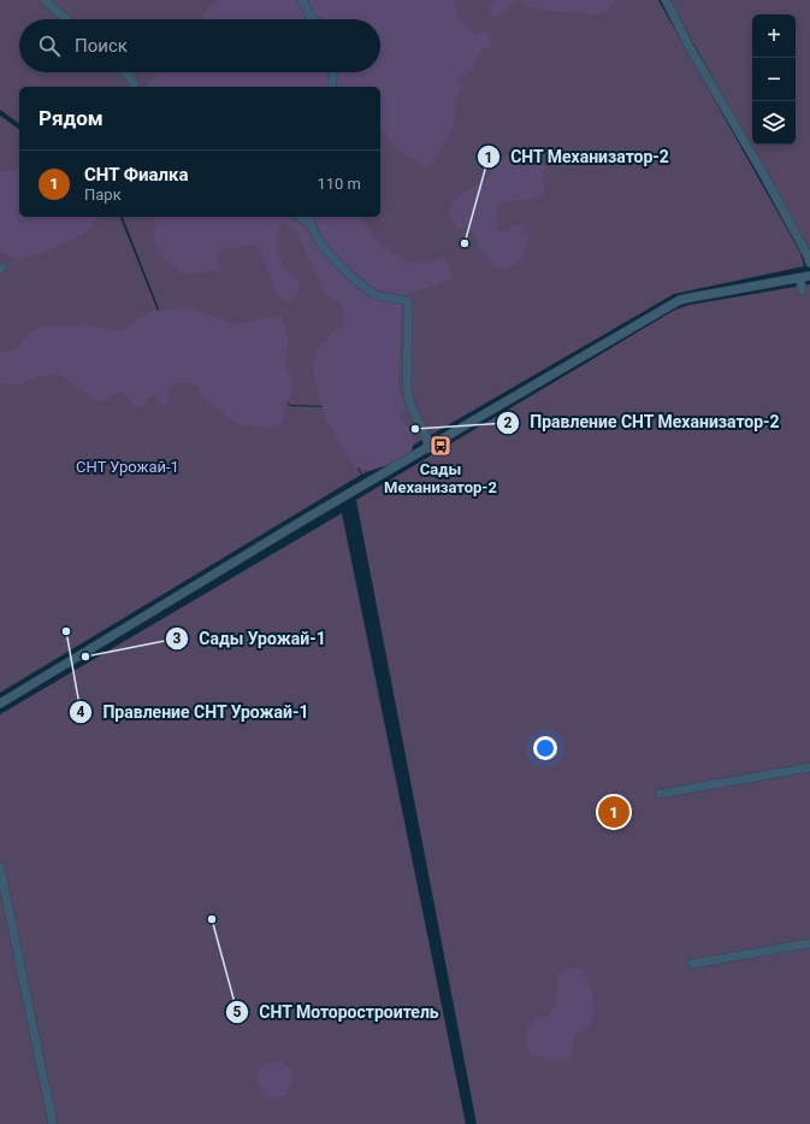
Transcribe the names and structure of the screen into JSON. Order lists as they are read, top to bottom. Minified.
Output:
{"parks":["СНТ Урожай-1"],"places":{"other":["СНТ Механизатор-2","Правление СНТ Механизатор-2","Правление СНТ Урожай-1","Сады Урожай-1","СНТ Моторостроитель"],"bus stop":["Сады Механизатор-2"]},"page":{"map_buttons":["+","−"],"search":"Поиск","heading":"Рядом","list":[{"mark":"1","name":"СНТ Фиалка","note":"Парк","value":"110 m"}],"pins":"1"}}
